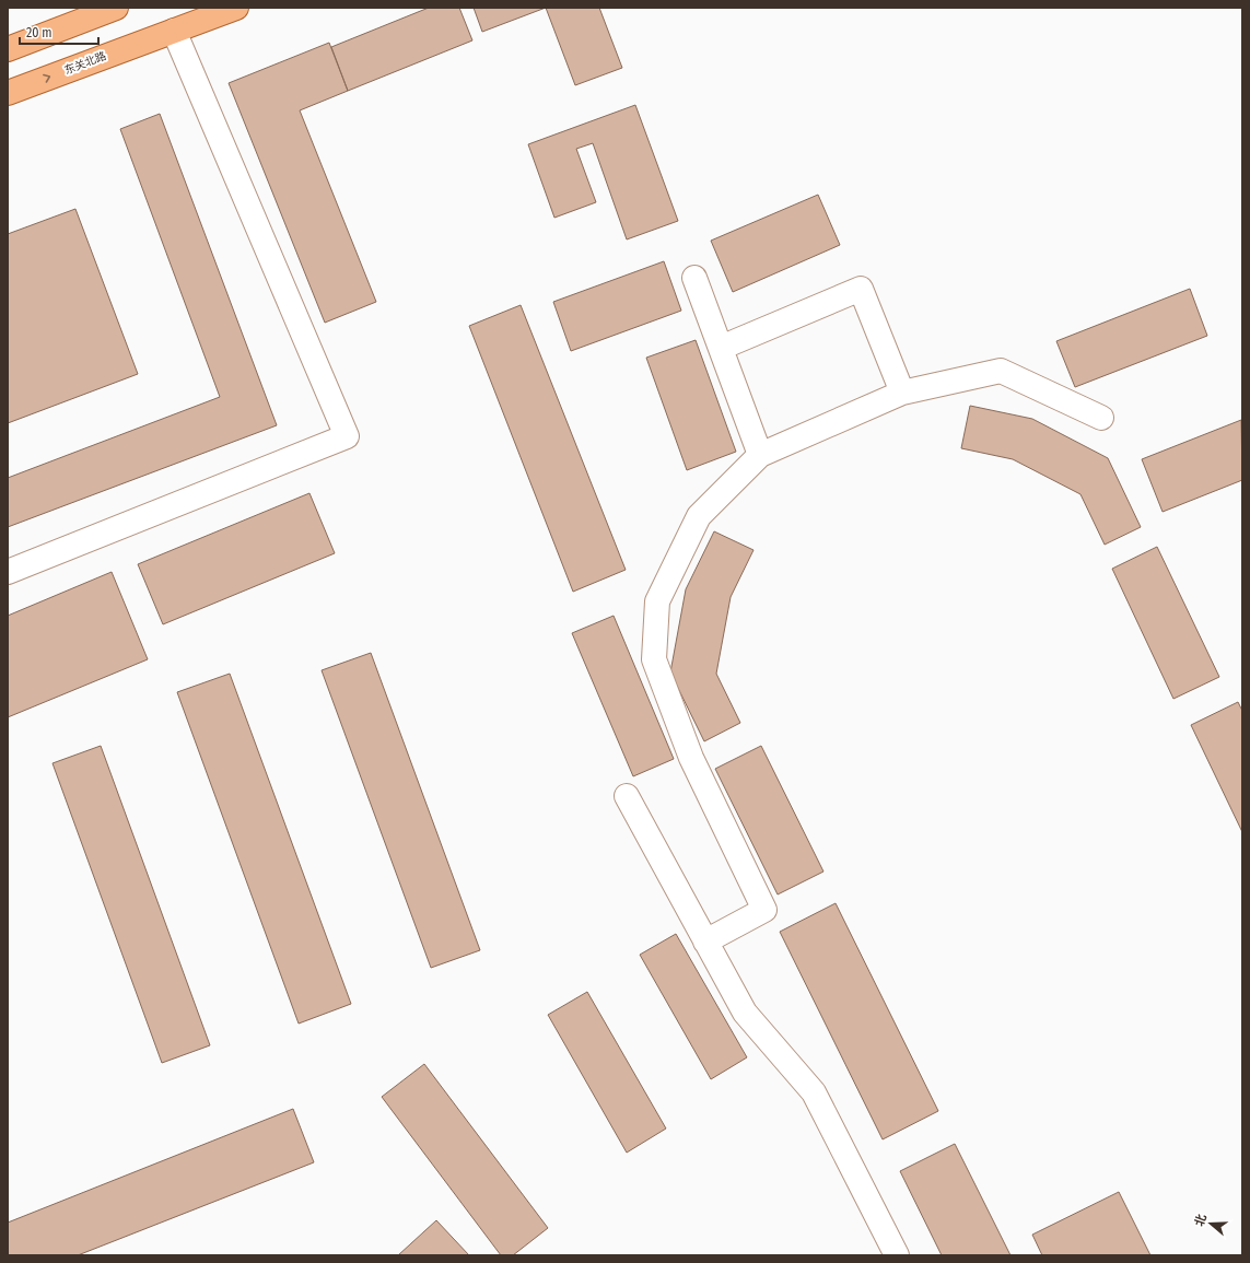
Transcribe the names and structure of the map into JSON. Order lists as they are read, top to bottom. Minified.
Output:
{"streets":{"main road":["东关北路"]},"scale_bar":"20 m","north":"left"}
